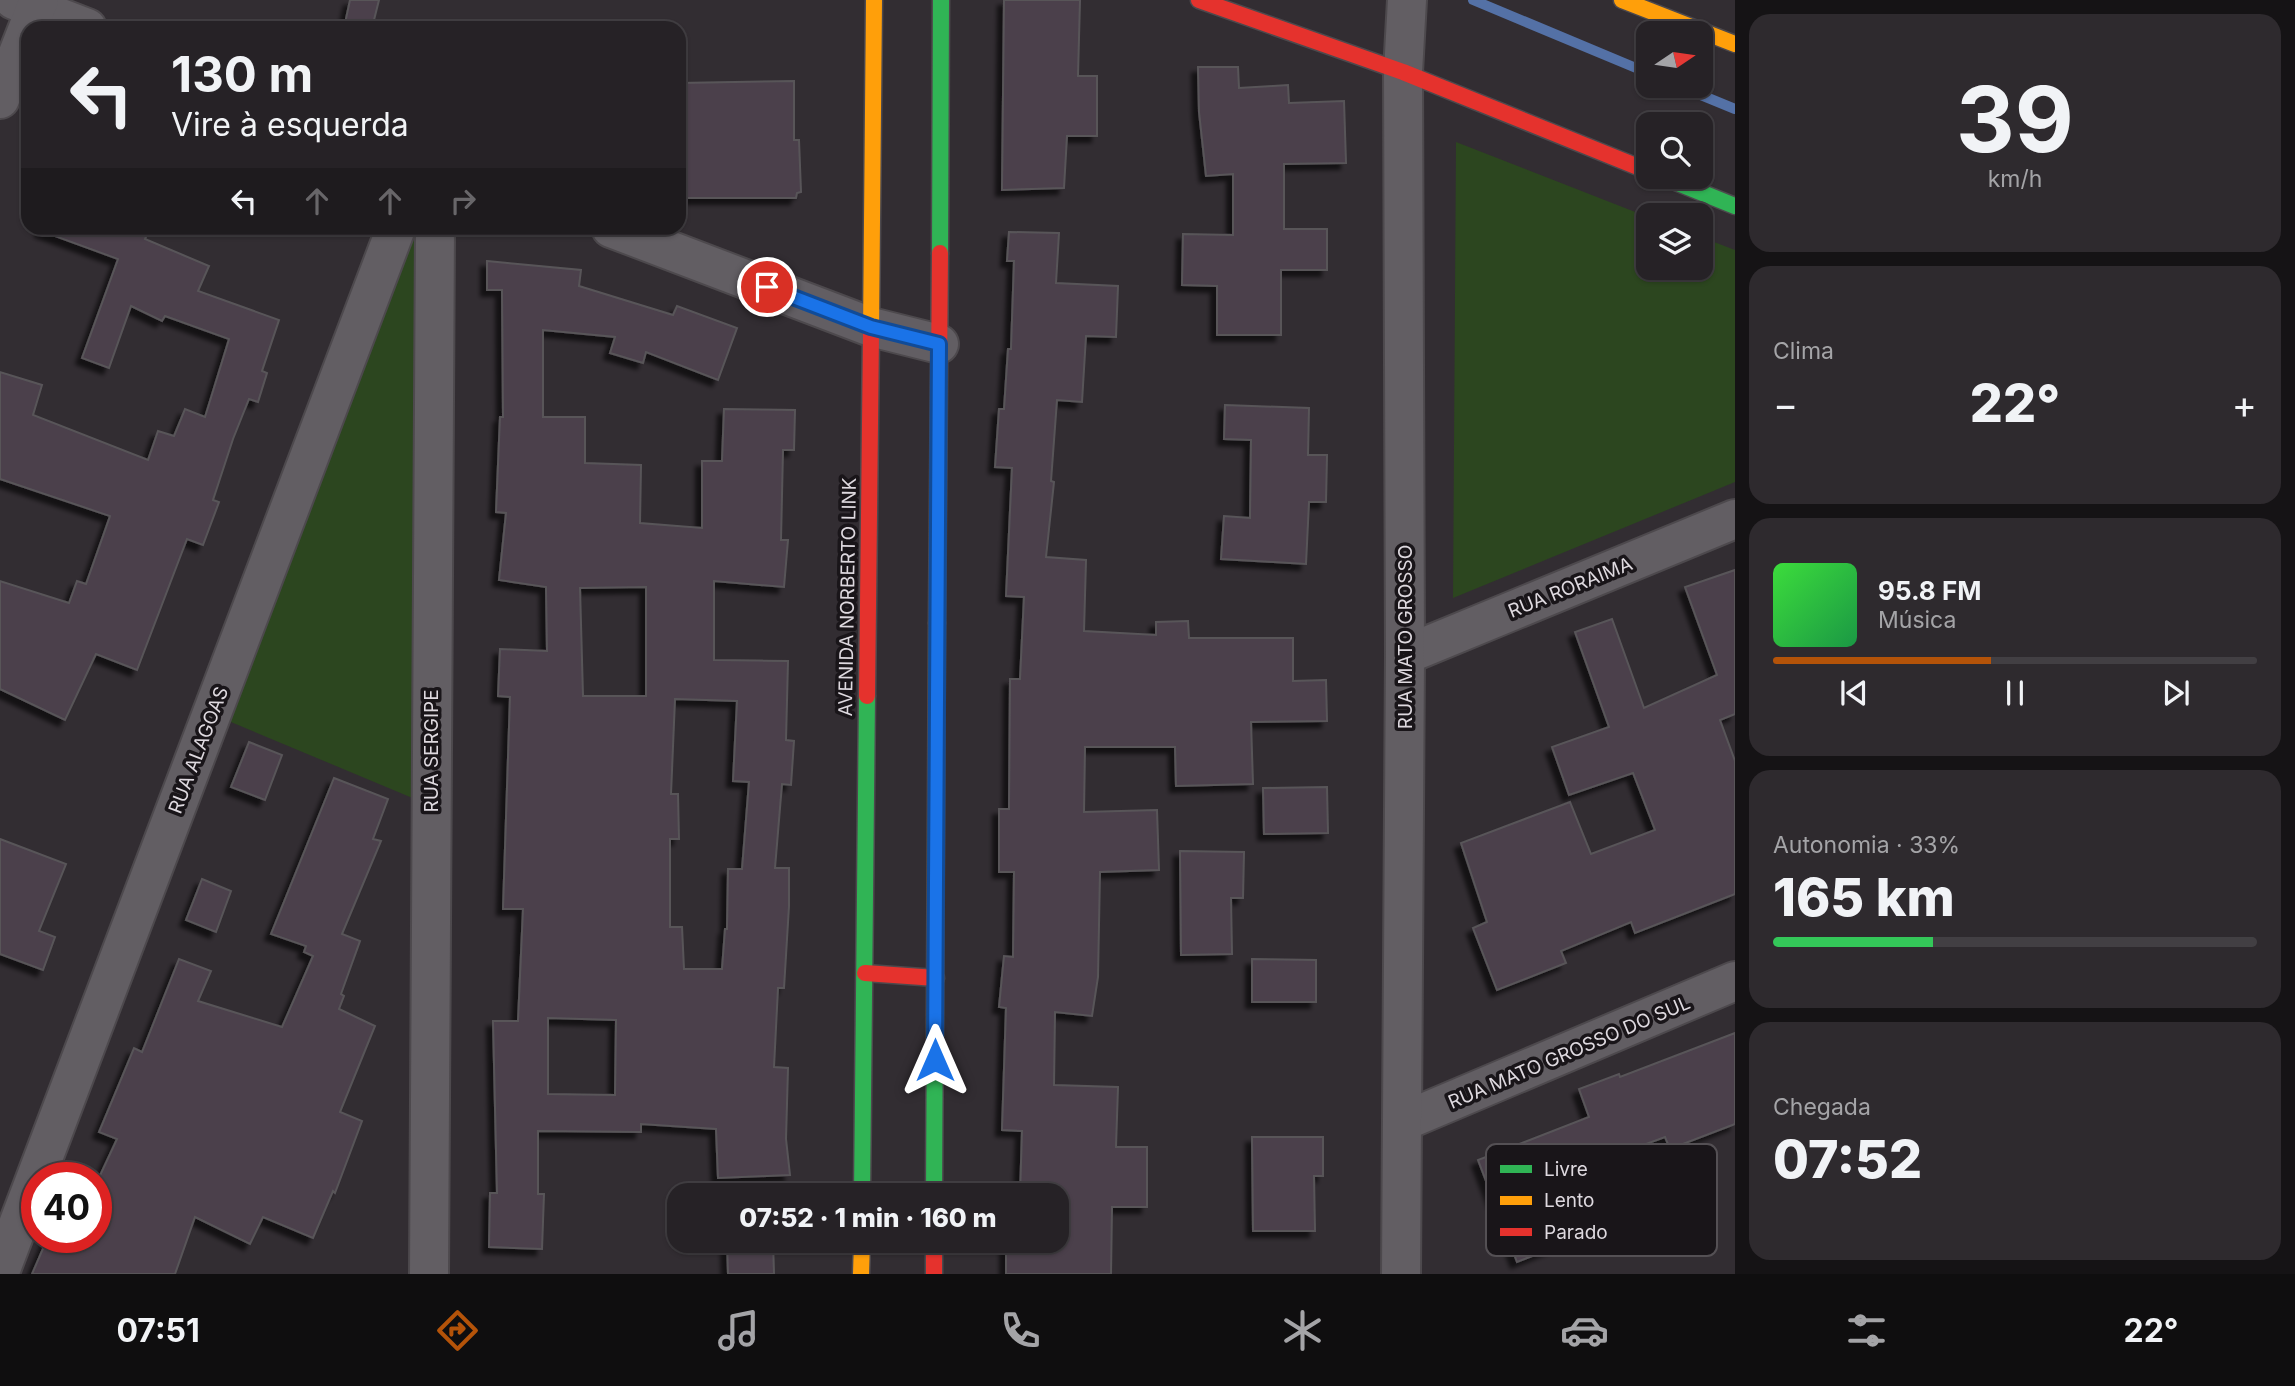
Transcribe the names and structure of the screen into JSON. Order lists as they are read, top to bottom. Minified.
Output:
{"streets":{"street":["RUA RORAIMA","AVENIDA NORBERTO LINK","RUA MATO GROSSO","RUA ALAGOAS","RUA SERGIPE","RUA MATO GROSSO DO SUL"]},"crossings":[["RUA RORAIMA","RUA MATO GROSSO"],["RUA MATO GROSSO","RUA MATO GROSSO DO SUL"]],"legend":["Livre","Lento","Parado"],"north":"right","page":{"tile":[["39","km/h"],"Clima",["Autonomia · 33%","165 km"],["Chegada","07:52"]],"turn":["130 m","Vire à esquerda"],"heat":["−","22°","+"],"song":["95.8 FM","Música"],"limit":"40","trip":"07:52 · 1 min · 160 m","tabs":["07:51","22°"]}}
